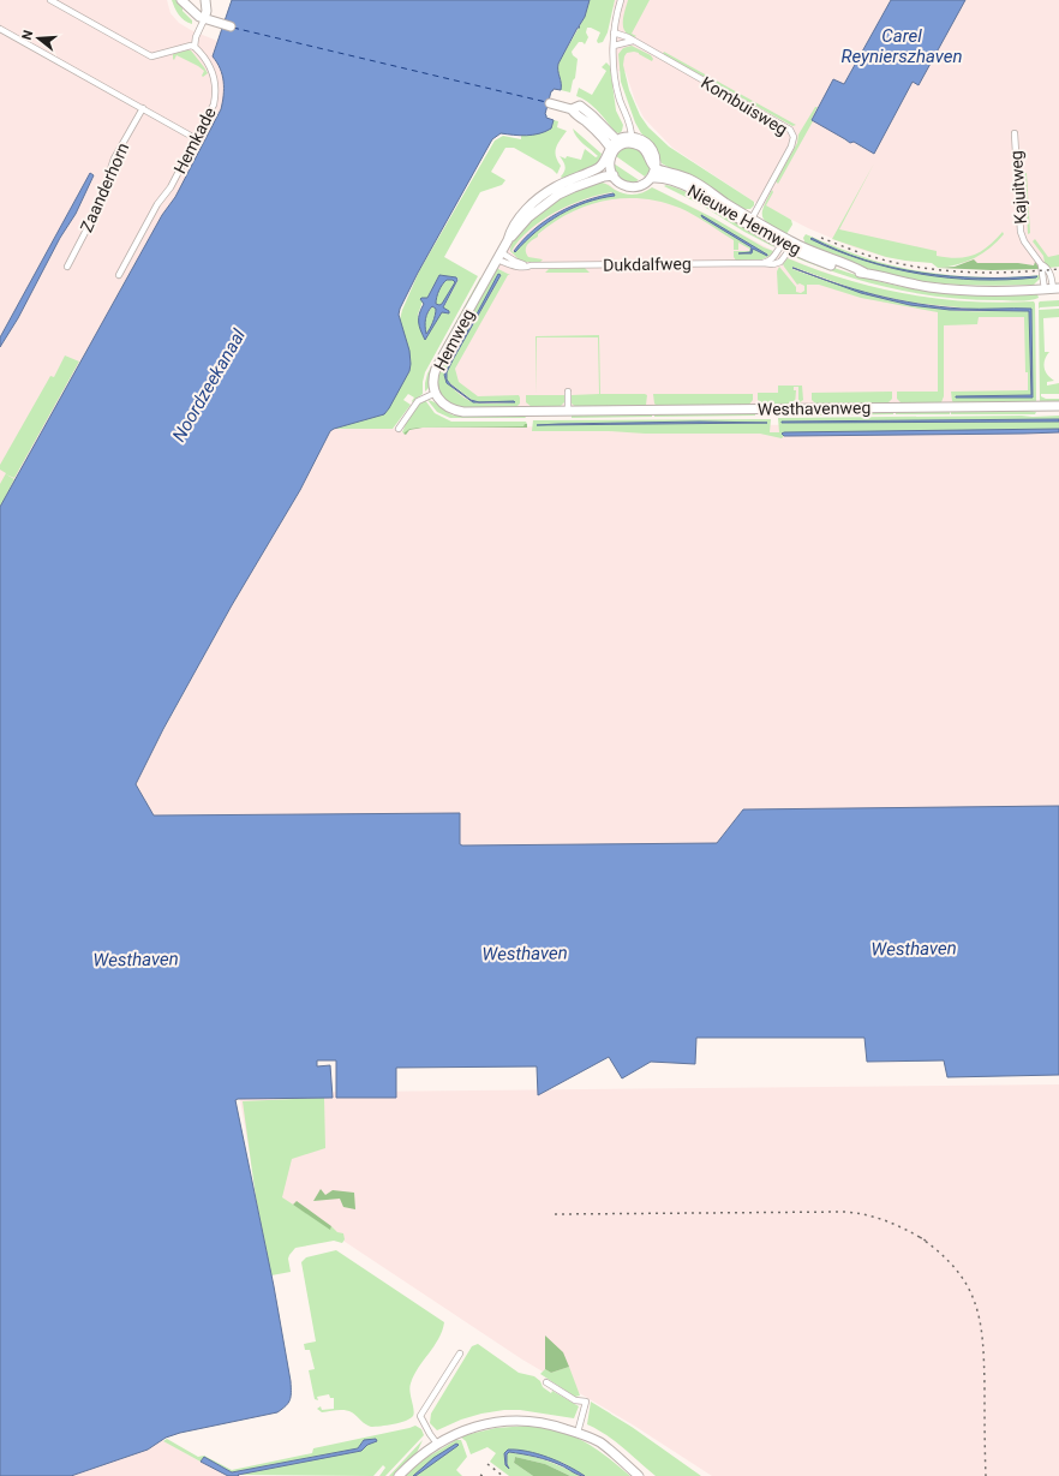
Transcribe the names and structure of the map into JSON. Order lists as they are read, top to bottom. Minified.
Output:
{"streets":{"street":["Kombuisweg","Hemkade","Zaanderhorn","Kajuitweg","Nieuwe Hemweg","Dukdalfweg","Hemweg","Westhavenweg"]},"crossings":[["Kombuisweg","Nieuwe Hemweg"],["Kajuitweg","Nieuwe Hemweg"],["Nieuwe Hemweg","Dukdalfweg"],["Nieuwe Hemweg","Hemweg"],["Dukdalfweg","Hemweg"],["Hemweg","Westhavenweg"]],"water":["Carel Reynierszhaven","Noordzeekanaal","Westhaven"],"north":"left"}
